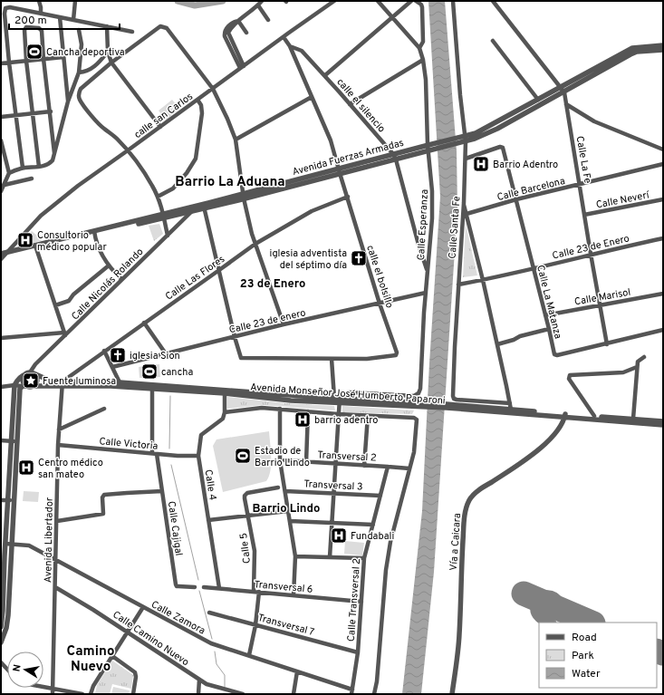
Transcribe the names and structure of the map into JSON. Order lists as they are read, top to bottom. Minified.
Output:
{"streets":{"street":["calle el silencio","calle san Carlos","Avenida Fuerzas Armadas","Calle La Fe","Calle Barcelona","Calle Neverí","Calle Esperanza","Calle Santa Fe","Calle 23 de Enero","calle el bolsillo","Calle Las Flores","Calle Nicolás Rolando","Calle Marisol","Calle La Matanza","Calle 23 de enero","Avenida Monseñor José Humberto Paparoni","Calle Victoria","Transversal 2","Calle 4","Transversal 3","Calle Cajigal","Avenida Libertador","Vía a Caicara","Calle 5","Transversal 6","Calle Transversal 2","Calle Zamora","Transversal 7","Calle Camino Nuevo"]},"crossings":[["calle el silencio","Avenida Fuerzas Armadas"],["calle el silencio","Calle Esperanza"],["calle el silencio","calle el bolsillo"],["calle san Carlos","Avenida Fuerzas Armadas"],["calle san Carlos","calle el bolsillo"],["Avenida Fuerzas Armadas","Calle La Fe"],["Avenida Fuerzas Armadas","Calle Esperanza"],["Avenida Fuerzas Armadas","Calle Santa Fe"],["Avenida Fuerzas Armadas","calle el bolsillo"],["Avenida Fuerzas Armadas","Calle Nicolás Rolando"],["Calle La Fe","Calle Barcelona"],["Calle La Fe","Calle Neverí"],["Calle La Fe","Calle 23 de Enero"],["Calle La Fe","Calle Marisol"],["Calle La Fe","Calle La Matanza"],["Calle Barcelona","Calle La Matanza"],["Calle Esperanza","Calle 23 de enero"],["Calle Esperanza","Avenida Monseñor José Humberto Paparoni"],["Calle Santa Fe","Calle 23 de Enero"],["Calle Santa Fe","Calle La Matanza"],["Calle 23 de Enero","Calle La Matanza"],["calle el bolsillo","Calle Las Flores"],["calle el bolsillo","Calle 23 de enero"],["Calle Las Flores","Avenida Monseñor José Humberto Paparoni"],["Calle Las Flores","Avenida Libertador"],["Calle Nicolás Rolando","Avenida Monseñor José Humberto Paparoni"],["Calle Marisol","Calle La Matanza"],["Avenida Monseñor José Humberto Paparoni","Avenida Libertador"],["Avenida Monseñor José Humberto Paparoni","Vía a Caicara"],["Calle Victoria","Calle 4"],["Calle Victoria","Calle Cajigal"],["Calle Victoria","Avenida Libertador"],["Transversal 2","Calle Transversal 2"],["Calle 4","Transversal 6"],["Transversal 3","Calle Transversal 2"],["Avenida Libertador","Calle Zamora"],["Avenida Libertador","Calle Camino Nuevo"],["Calle 5","Transversal 6"],["Transversal 6","Calle Transversal 2"],["Calle Transversal 2","Calle Zamora"],["Calle Transversal 2","Transversal 7"]],"districts":["Barrio La Aduana","23 de Enero","Barrio Lindo","Camino Nuevo"],"places":{"sports":["Cancha deportiva","cancha","Estadio de Barrio Lindo"],"hospital":["Barrio Adentro","Consultorio médico popular","barrio adentro","Centro médico san mateo","Fundabali"],"church":["iglesia adventista del séptimo día","iglesia Sion"],"place":["Fuente luminosa"]},"legend":["Road","Park","Water"],"scale_bar":"200 m","north":"left"}
